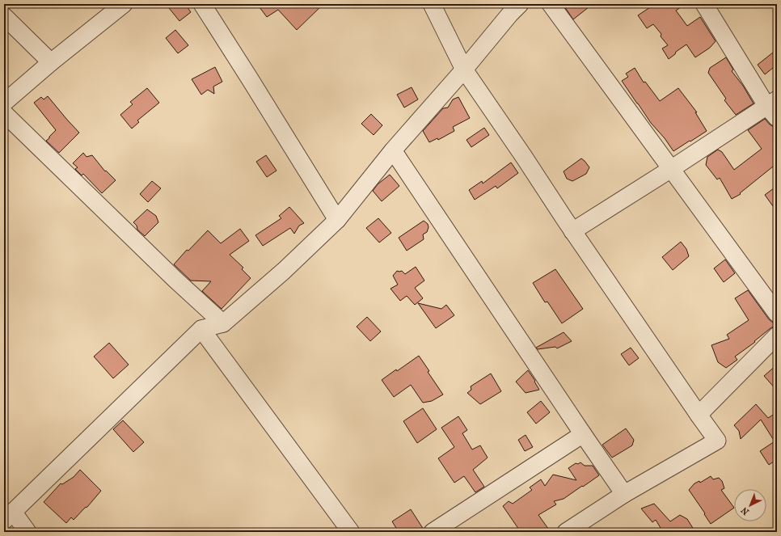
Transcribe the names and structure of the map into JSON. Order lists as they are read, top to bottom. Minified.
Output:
{"north":"bottom left"}
